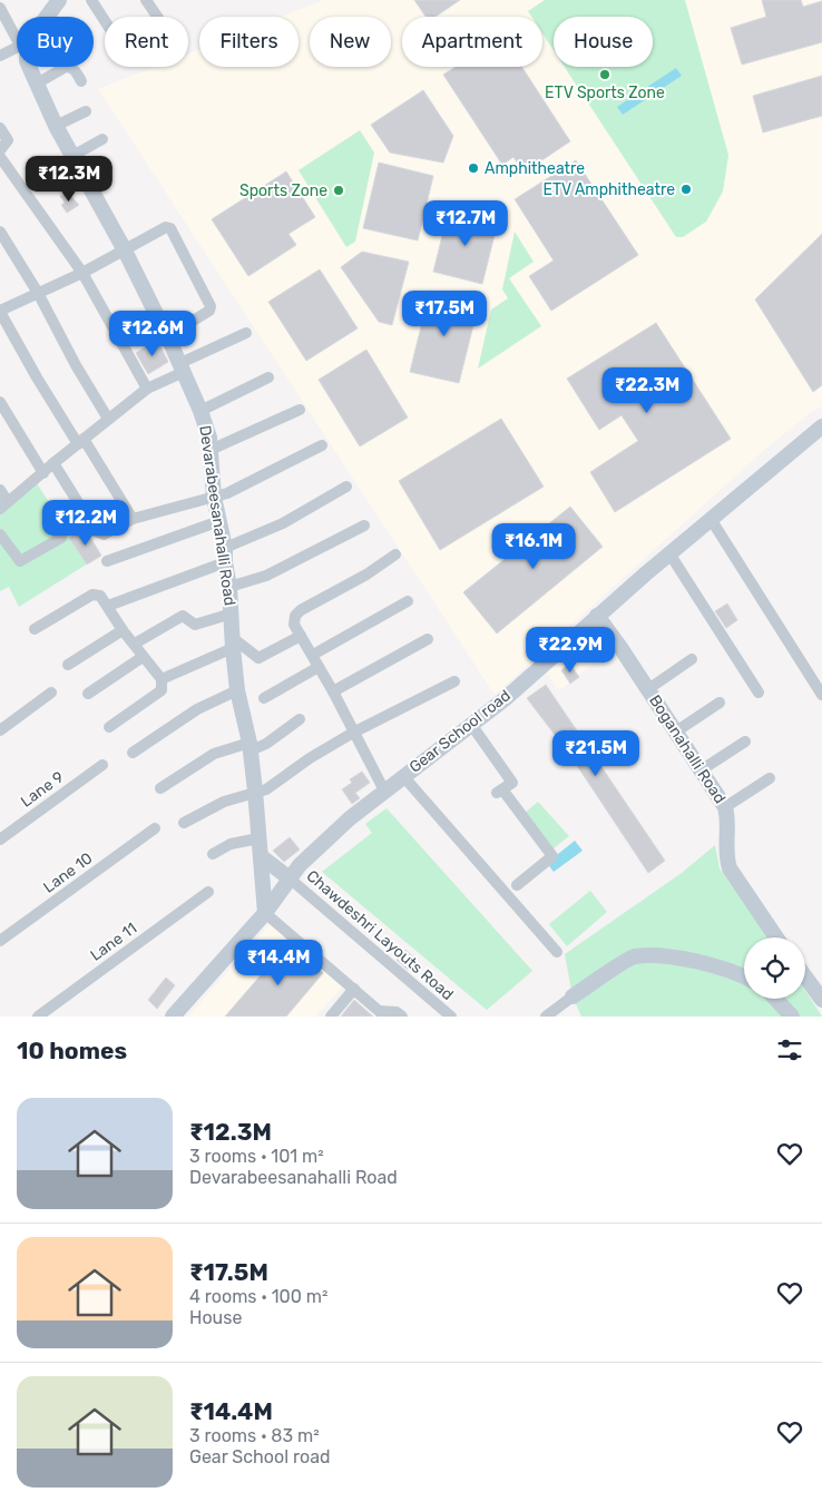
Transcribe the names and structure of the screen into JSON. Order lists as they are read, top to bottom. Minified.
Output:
{"streets":{"street":["Devarabeesanahalli Road","Gear School road","Boganahalli Road","Lane 9","Lane 10","Chawdeshri Layouts Road","Lane 11"]},"crossings":[["Devarabeesanahalli Road","Gear School road"],["Gear School road","Boganahalli Road"],["Gear School road","Chawdeshri Layouts Road"]],"places":["ETV Sports Zone","Amphitheatre","ETV Amphitheatre","Sports Zone"],"page":{"chip":["Buy","Rent","Filters","New","Apartment","House"],"price":["₹12.3M","₹12.7M","₹17.5M","₹12.6M","₹22.3M","₹12.2M","₹16.1M","₹22.9M","₹21.5M","₹14.4M"],"heading":"10 homes","list":[{"name":"₹12.3M","note":"3 rooms · 101 m² · Devarabeesanahalli Road"},{"name":"₹17.5M","note":"4 rooms · 100 m² · House"},{"name":"₹14.4M","note":"3 rooms · 83 m² · Gear School road"}]}}
